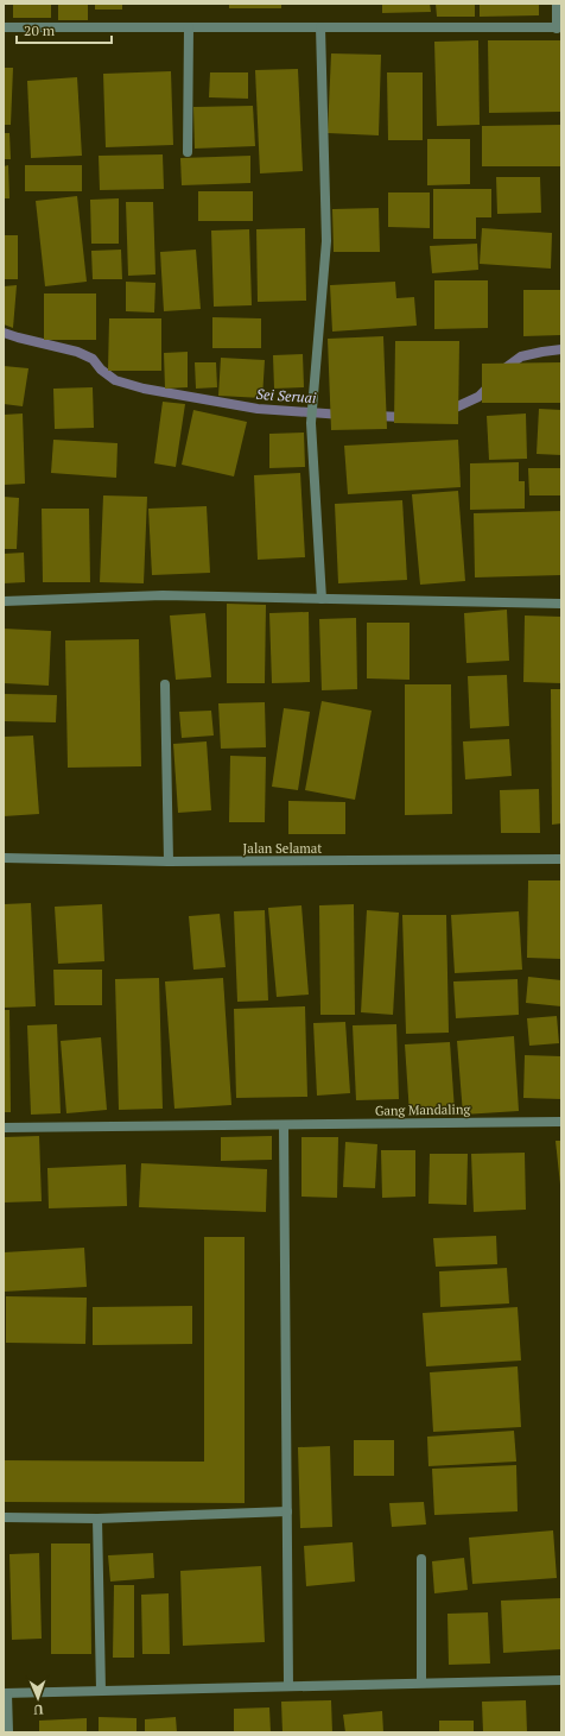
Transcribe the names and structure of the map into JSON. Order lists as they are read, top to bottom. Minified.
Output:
{"streets":{"street":["Jalan Selamat","Gang Mandaling"]},"water":["Sei Seruai"],"scale_bar":"20 m","north":"bottom"}
